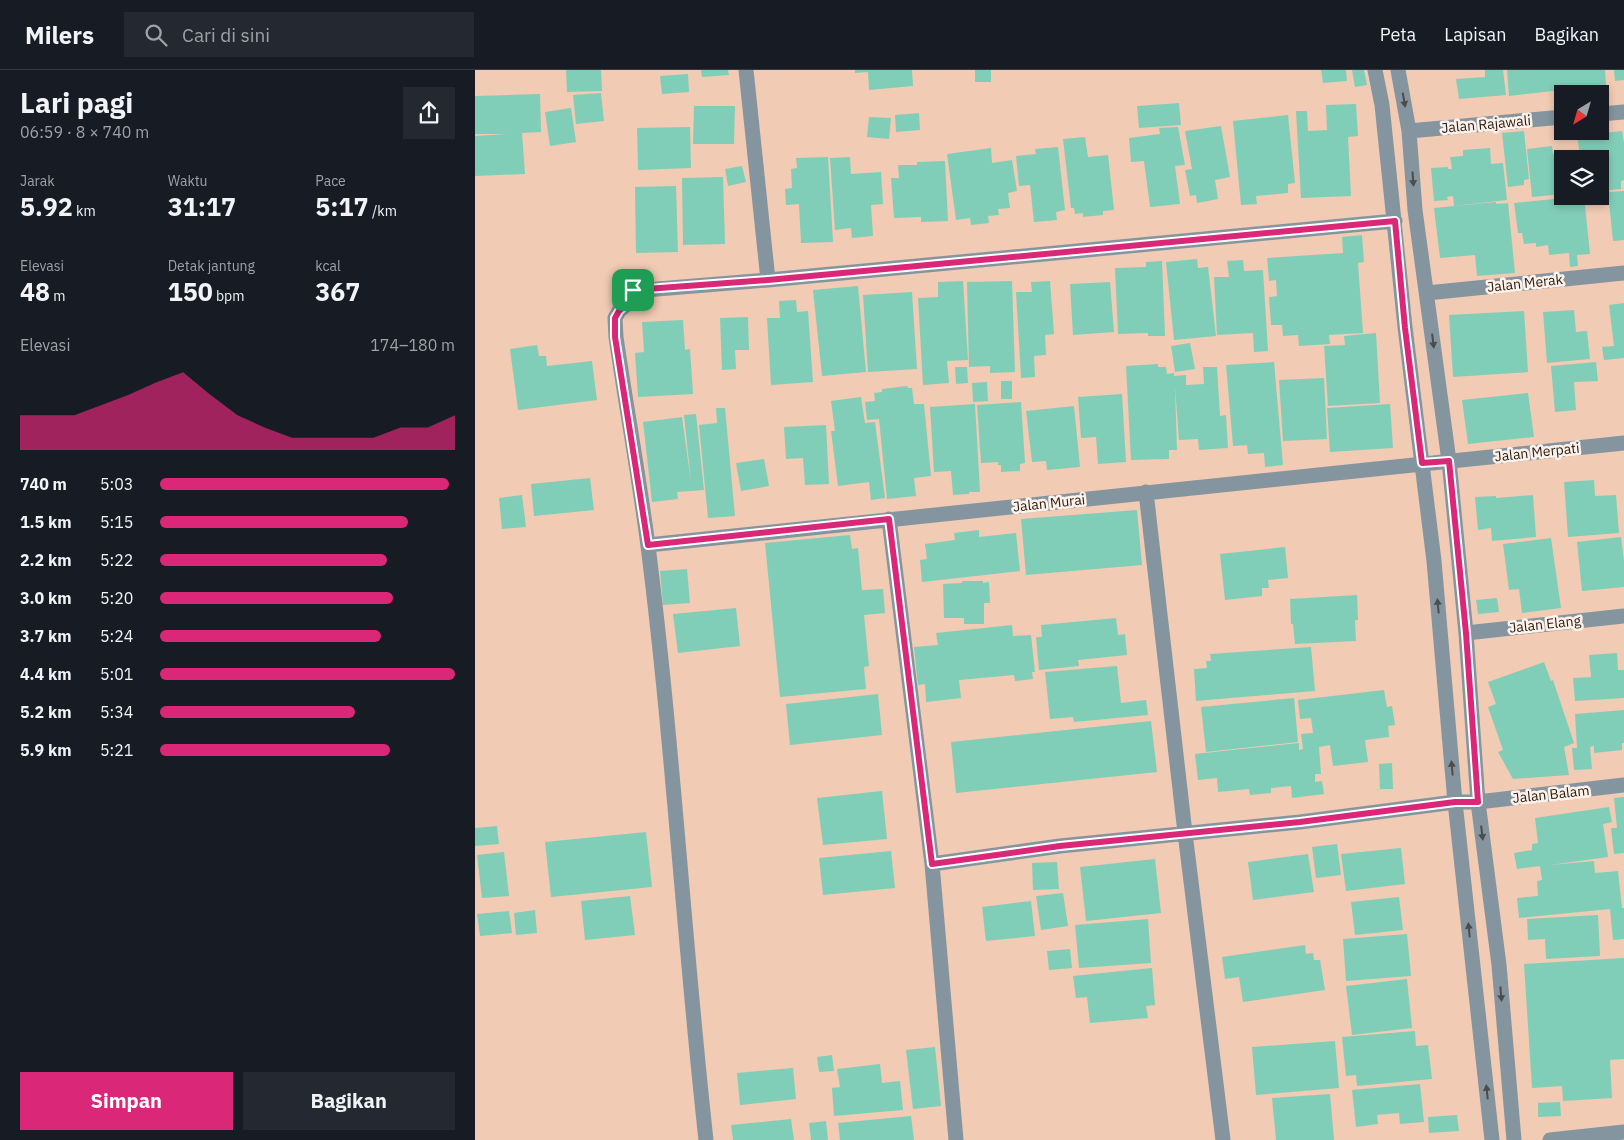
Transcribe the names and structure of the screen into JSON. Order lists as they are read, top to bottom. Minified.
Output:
{"streets":{"street":["Jalan Rajawali","Jalan Merak","Jalan Merpati","Jalan Murai","Jalan Elang","Jalan Balam"]},"crossings":[["Jalan Merpati","Jalan Murai"]],"north":"bottom left","page":{"header":"Milers","search":"Cari di sini","nav":["Peta","Lapisan","Bagikan"],"heading":["Lari pagi","06:59 · 8 × 740 m"],"stats":[["Jarak","5.92 km"],["Waktu","31:17"],["Pace","5:17 /km"],["Elevasi","48 m"],["Detak jantung","150 bpm"],["kcal","367"]],"chart":["Elevasi","174–180 m"],"list":[{"name":"740 m","note":"5:03"},{"name":"1.5 km","note":"5:15"},{"name":"2.2 km","note":"5:22"},{"name":"3.0 km","note":"5:20"},{"name":"3.7 km","note":"5:24"},{"name":"4.4 km","note":"5:01"},{"name":"5.2 km","note":"5:34"},{"name":"5.9 km","note":"5:21"}],"buttons":["Simpan","Bagikan"]}}
